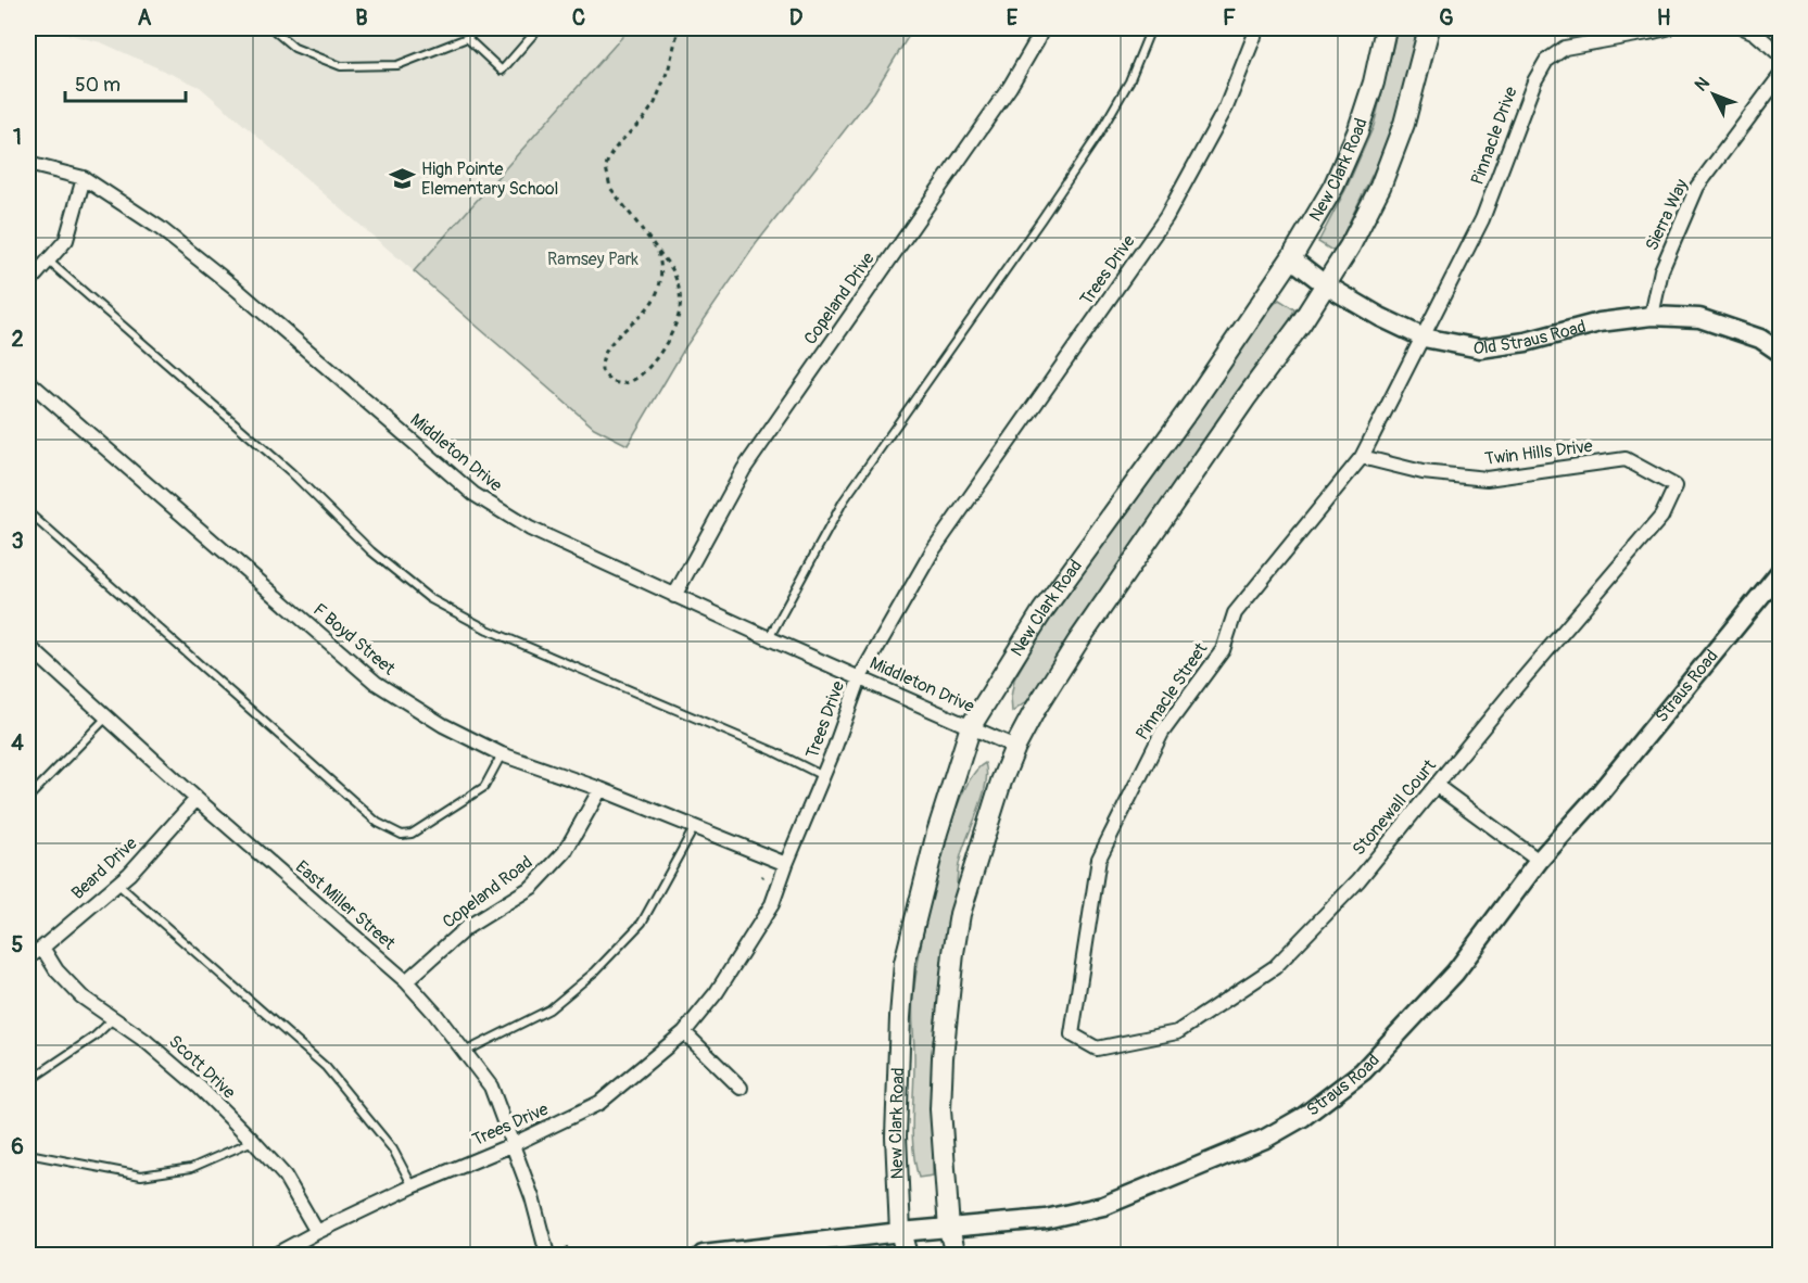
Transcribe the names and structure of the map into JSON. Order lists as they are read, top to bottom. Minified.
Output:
{"streets":{"main road":["New Clark Road"],"street":["Pinnacle Drive","Sierra Way","Trees Drive","Copeland Drive","Old Straus Road","Middleton Drive","Twin Hills Drive","F Boyd Street","Straus Road","Pinnacle Street","Stonewall Court","Beard Drive","Copeland Road","East Miller Street","Scott Drive"]},"crossings":[["Pinnacle Drive","Old Straus Road"],["Pinnacle Drive","Pinnacle Street"],["New Clark Road","Old Straus Road"],["New Clark Road","Middleton Drive"],["New Clark Road","Straus Road"],["Sierra Way","Old Straus Road"],["Trees Drive","Middleton Drive"],["Trees Drive","F Boyd Street"],["Trees Drive","East Miller Street"],["Trees Drive","Scott Drive"],["Copeland Drive","Middleton Drive"],["Old Straus Road","Pinnacle Street"],["Twin Hills Drive","Pinnacle Street"],["Twin Hills Drive","Stonewall Court"],["F Boyd Street","Copeland Road"],["Pinnacle Street","Stonewall Court"],["Beard Drive","East Miller Street"],["Beard Drive","Scott Drive"],["Copeland Road","East Miller Street"]],"parks":["Ramsey Park"],"places":{"school or university":["High Pointe Elementary School"]},"scale_bar":"50 m","north":"top left","grid":{"columns":["A","B","C","D","E","F","G","H"],"rows":["1","2","3","4","5","6"]}}
